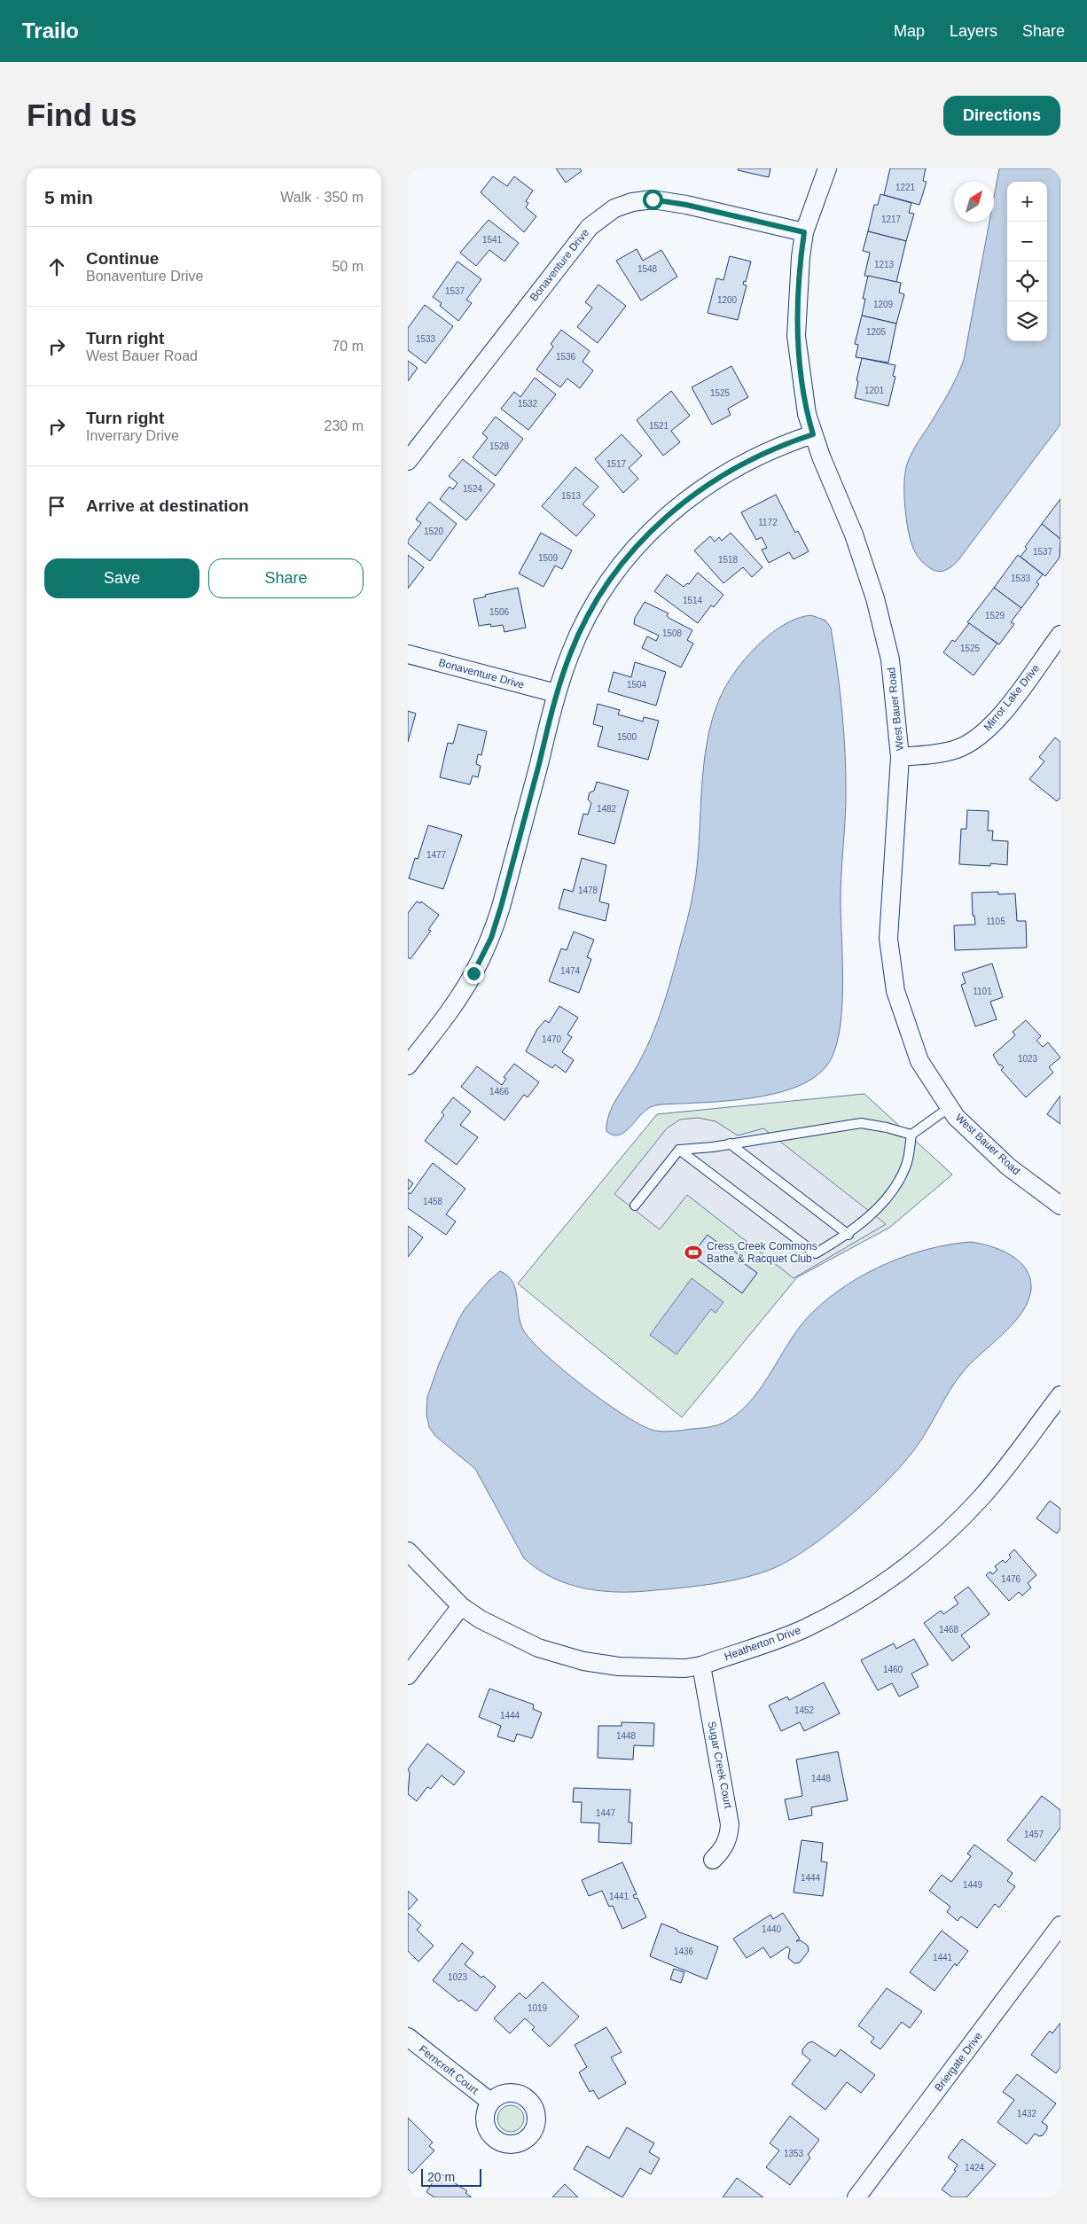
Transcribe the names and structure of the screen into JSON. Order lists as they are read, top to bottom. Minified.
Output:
{"streets":{"street":["Bonaventure Drive","Mirror Lake Drive","West Bauer Road","Heatherton Drive","Sugar Creek Court","Briergate Drive","Ferncroft Court"]},"crossings":[["Bonaventure Drive","West Bauer Road"],["Mirror Lake Drive","West Bauer Road"],["Heatherton Drive","Sugar Creek Court"]],"places":{"sports":["Cress Creek Commons Bathe & Racquet Club"]},"house_numbers":["1221","1217","1541","1213","1548","1537","1200","1209","1205","1533","1536","1201","1525","1532","1521","1528","1517","1524","1513","1172","1520","1537","1509","1518","1533","1514","1506","1529","1508","1525","1504","1500","1482","1477","1478","1105","1474","1101","1470","1023","1466","1458","1476","1468","1460","1452","1444","1448","1448","1447","1457","1444","1449","1441","1440","1436","1441","1023","1019","1432","1353","1424"],"scale_bar":"20 m","north":"top right","page":{"header":"Trailo","nav":["Map","Layers","Share"],"buttons":["Directions",["Save","Share"]],"title":"Find us","heading":["5 min","Walk · 350 m"],"map_buttons":["+","−"],"list":[["Continue","Bonaventure Drive","50 m"],["Turn right","West Bauer Road","70 m"],["Turn right","Inverrary Drive","230 m"],"Arrive at destination"],"scale":"20 m"}}
